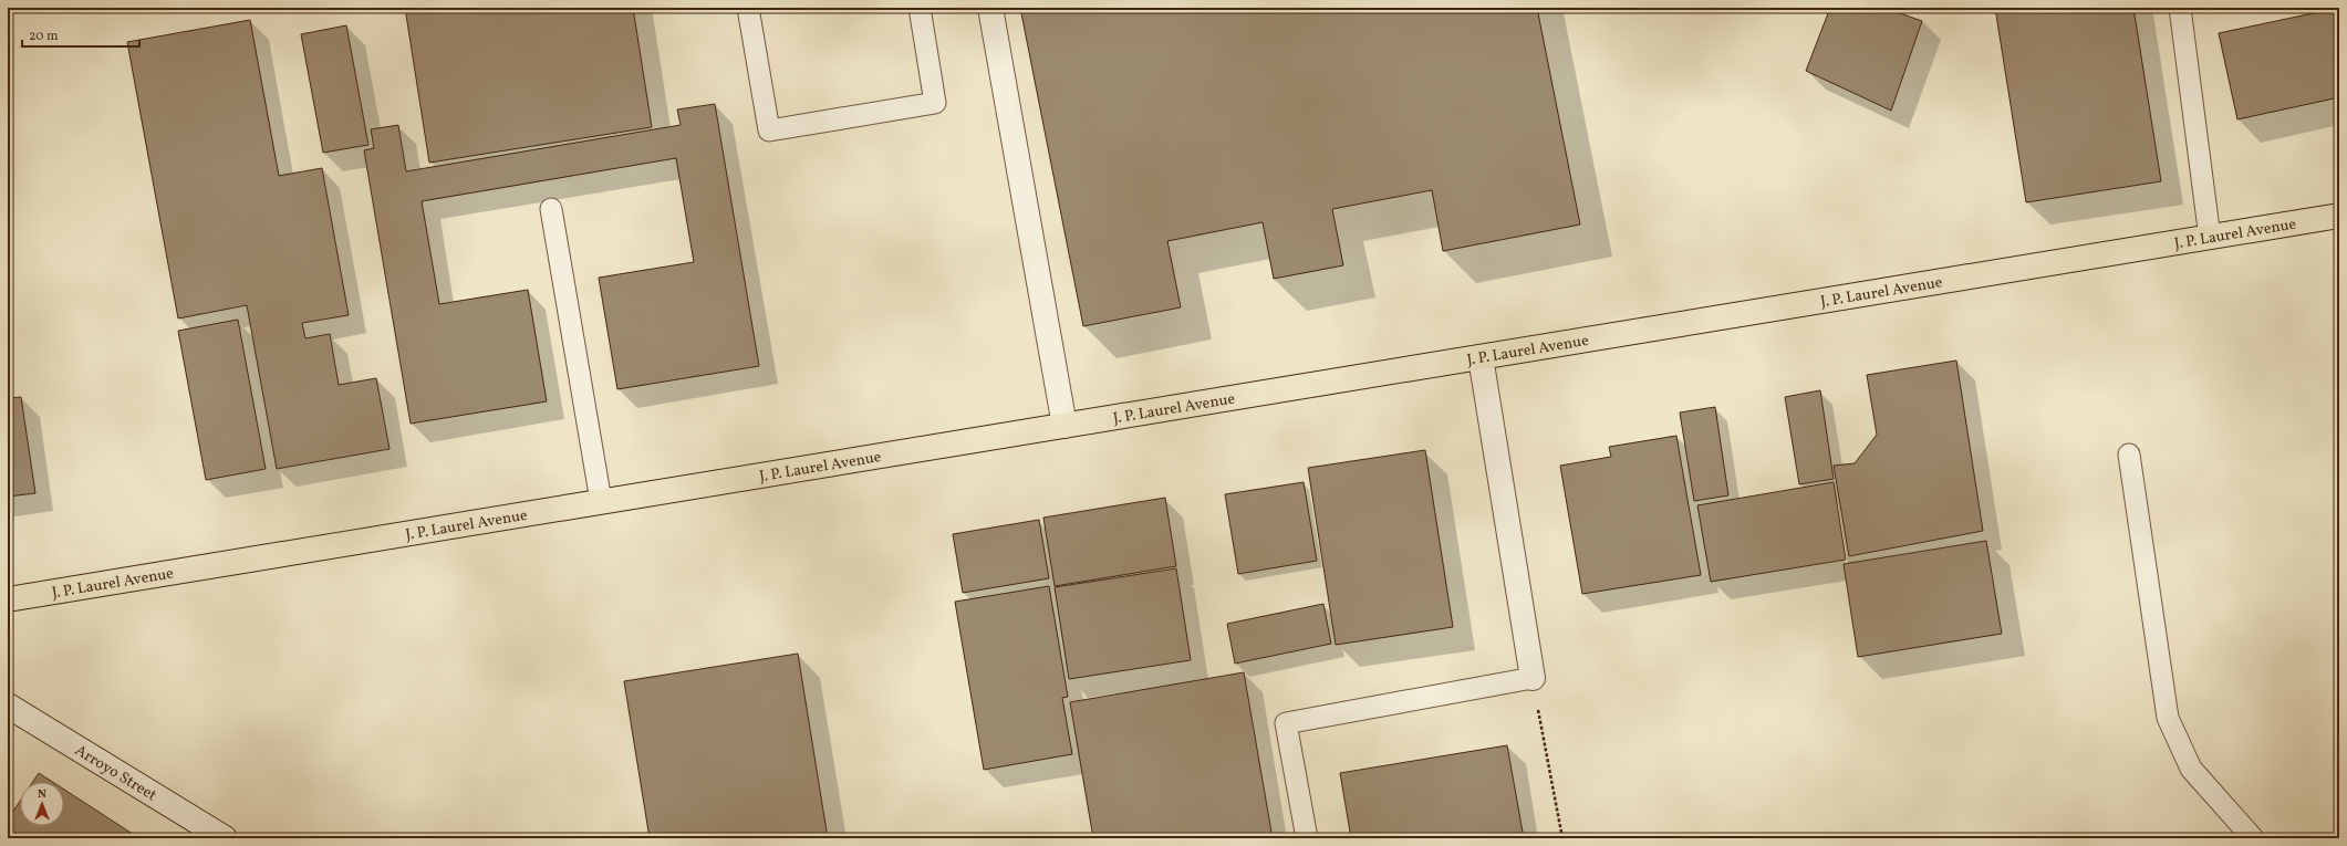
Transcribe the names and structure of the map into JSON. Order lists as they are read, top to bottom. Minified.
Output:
{"streets":{"main road":["J. P. Laurel Avenue"],"street":["Arroyo Street"]},"scale_bar":"20 m","north":"top"}
